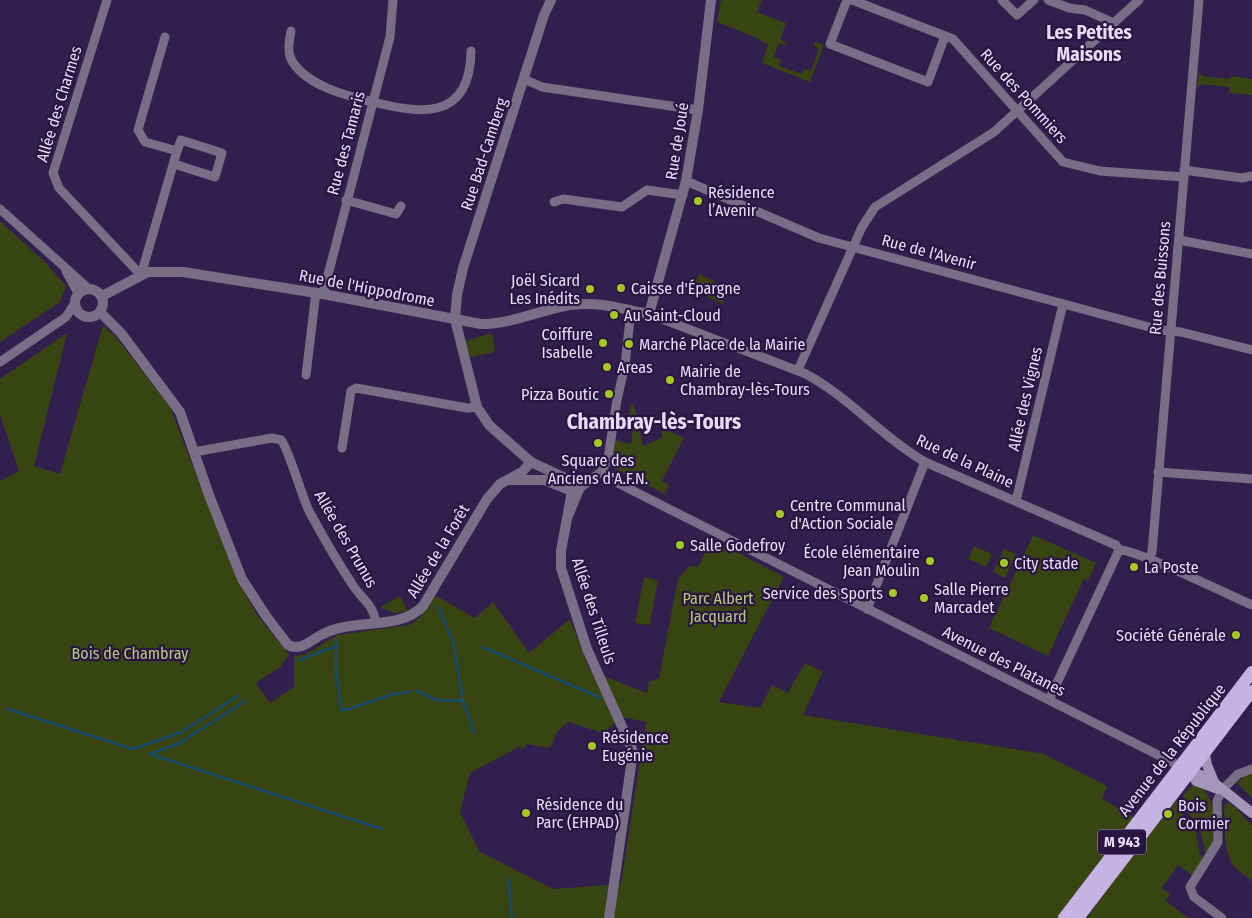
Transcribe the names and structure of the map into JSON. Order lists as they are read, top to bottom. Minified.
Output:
{"streets":{"main road":["Avenue de la République","M 943"],"street":["Rue des Pommiers","Allée des Charmes","Rue de Joué","Rue des Tamaris","Rue Bad-Camberg","Rue de l'Avenir","Rue des Buissons","Rue de l'Hippodrome","Allée des Vignes","Rue de la Plaine","Allée des Prunus","Allée de la Forêt","Allée des Tilleuls","Avenue des Platanes"]},"crossings":[["Rue des Pommiers","Rue des Buissons"],["Allée des Charmes","Rue de l'Hippodrome"],["Rue de Joué","Rue de l'Avenir"],["Rue de Joué","Rue de l'Hippodrome"],["Rue de Joué","Rue de la Plaine"],["Rue des Tamaris","Rue de l'Hippodrome"],["Rue Bad-Camberg","Rue de l'Hippodrome"],["Rue de l'Avenir","Rue des Buissons"],["Rue de l'Avenir","Allée des Vignes"],["Rue des Buissons","Rue de la Plaine"],["Rue de l'Hippodrome","Rue de la Plaine"],["Allée des Vignes","Rue de la Plaine"],["Allée des Prunus","Allée de la Forêt"],["Allée des Tilleuls","Avenue des Platanes"],["Avenue des Platanes","Avenue de la République"]],"districts":["Les Petites Maisons","Chambray-lès-Tours"],"parks":["Parc Albert Jacquard","Bois de Chambray"],"places":["Résidence l’Avenir","Caisse d'Épargne","Joël Sicard Les Inédits","Au Saint-Cloud","Coiffure Isabelle","Marché Place de la Mairie","Areas","Mairie de Chambray-lès-Tours","Pizza Boutic","Square des Anciens d'A.F.N.","Centre Communal d'Action Sociale","Salle Godefroy","École élémentaire Jean Moulin","City stade","La Poste","Service des Sports","Salle Pierre Marcadet","Société Générale","Résidence Eugénie","Résidence du Parc (EHPAD)","Bois Cormier"]}
